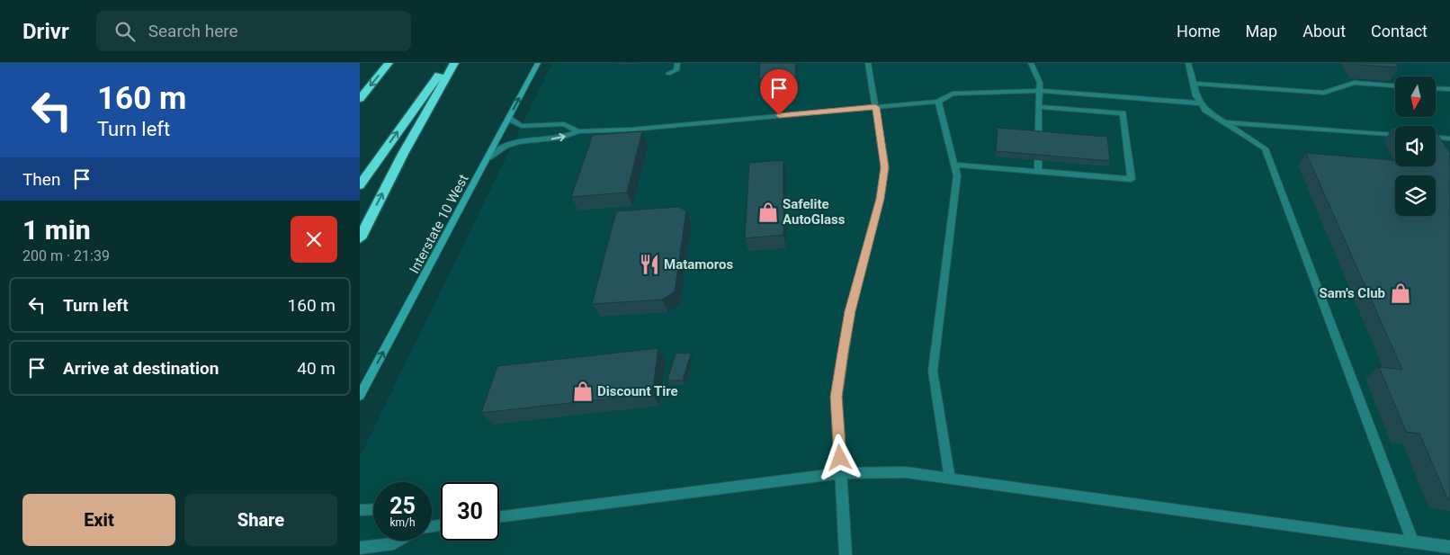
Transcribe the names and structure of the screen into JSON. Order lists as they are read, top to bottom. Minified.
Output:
{"streets":{"main road":["Interstate 10 West"]},"one_way":["Interstate 10 West"],"places":{"shop":["Safelite AutoGlass","Sam's Club","Discount Tire"],"restaurant":["Matamoros"]},"north":"bottom","page":{"header":"Drivr","search":"Search here","nav":["Home","Map","About","Contact"],"turn":["160 m","Turn left"],"then":"Then","heading":["1 min","200 m · 21:39"],"list":[{"name":"Turn left","value":"160 m"},{"name":"Arrive at destination","value":"40 m"}],"speed":"25 km/h","limit":"30","buttons":["Exit","Share"]}}
